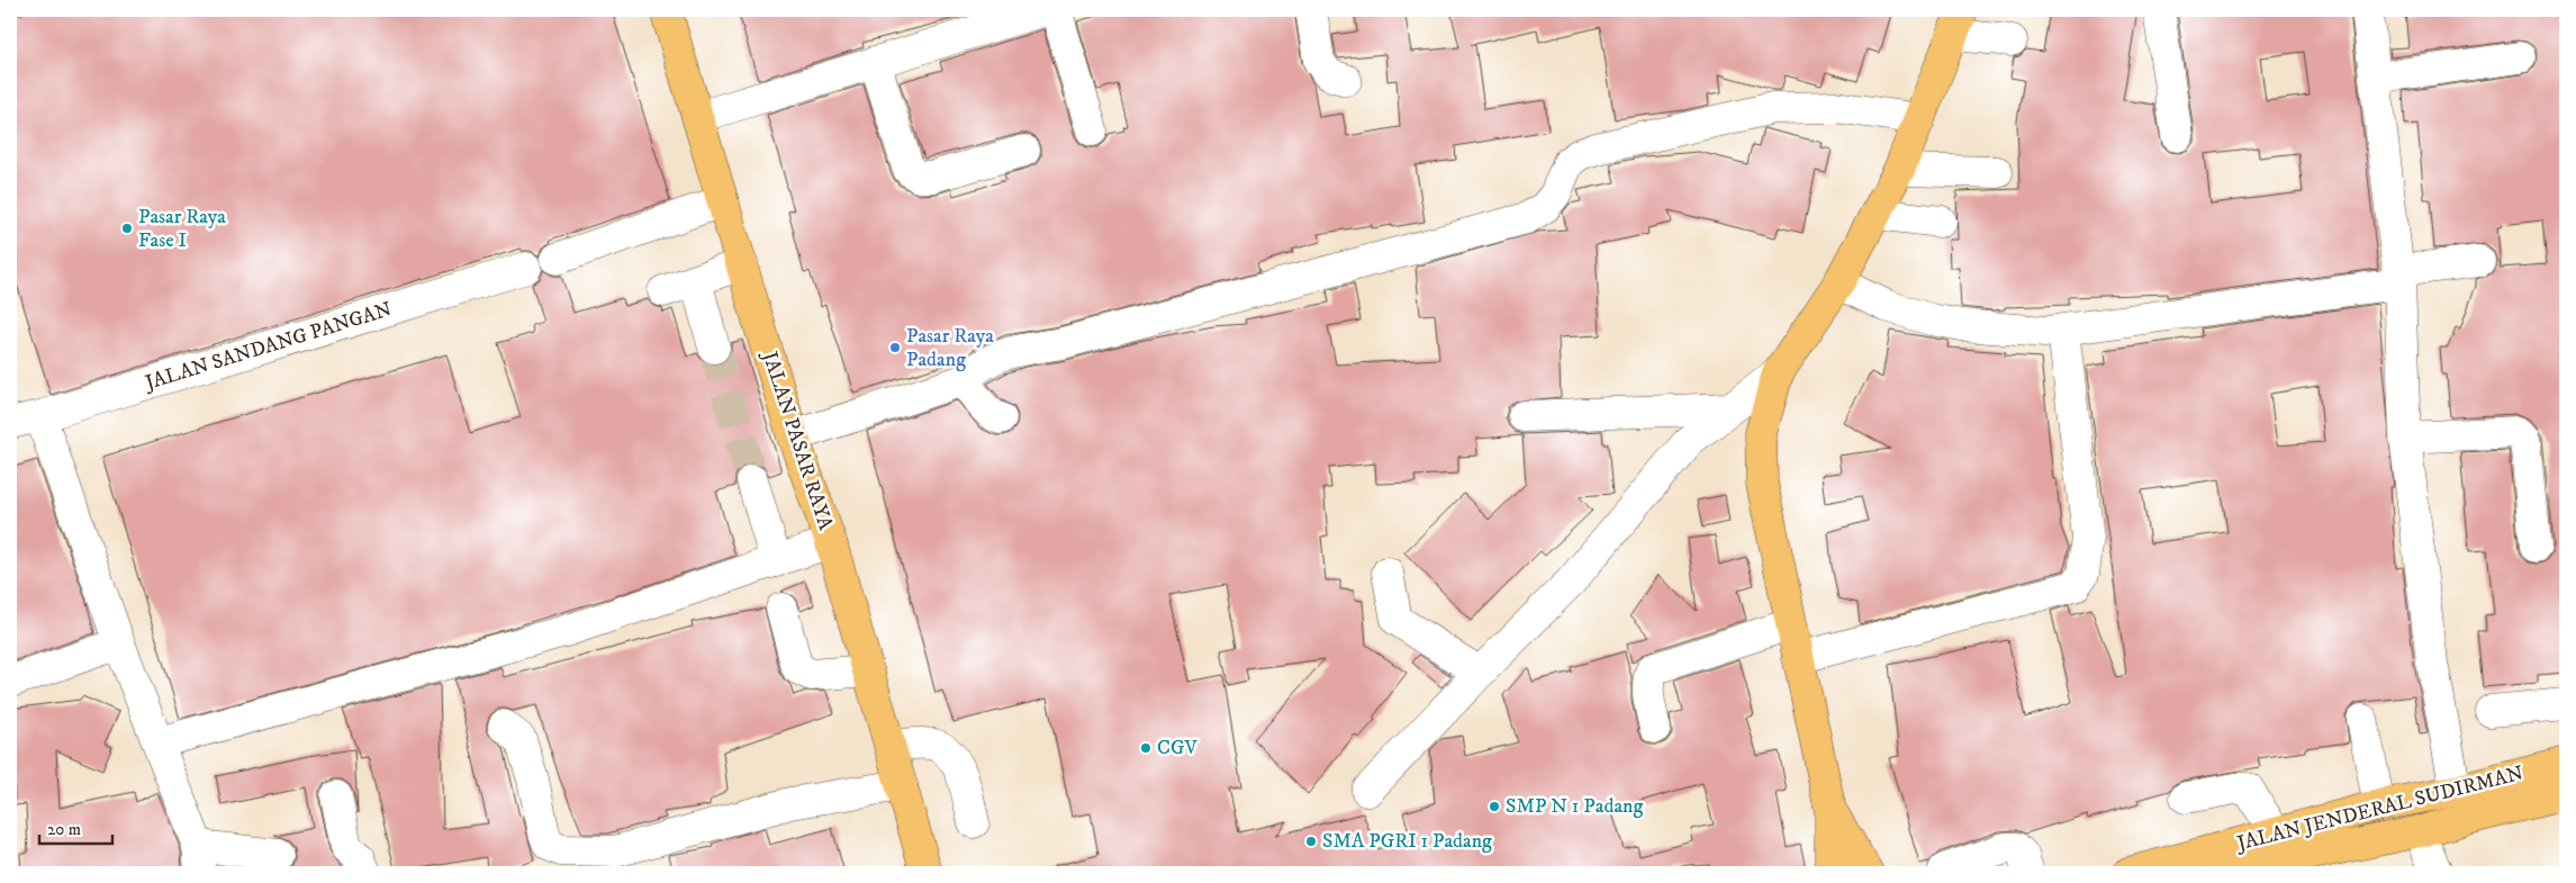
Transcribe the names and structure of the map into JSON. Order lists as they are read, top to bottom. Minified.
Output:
{"streets":{"main road":["JALAN PASAR RAYA","JALAN JENDERAL SUDIRMAN"],"street":["JALAN SANDANG PANGAN"]},"places":["Pasar Raya Fase I","Pasar Raya Padang","CGV","SMP N 1 Padang","SMA PGRI 1 Padang"],"scale_bar":"20 m"}
